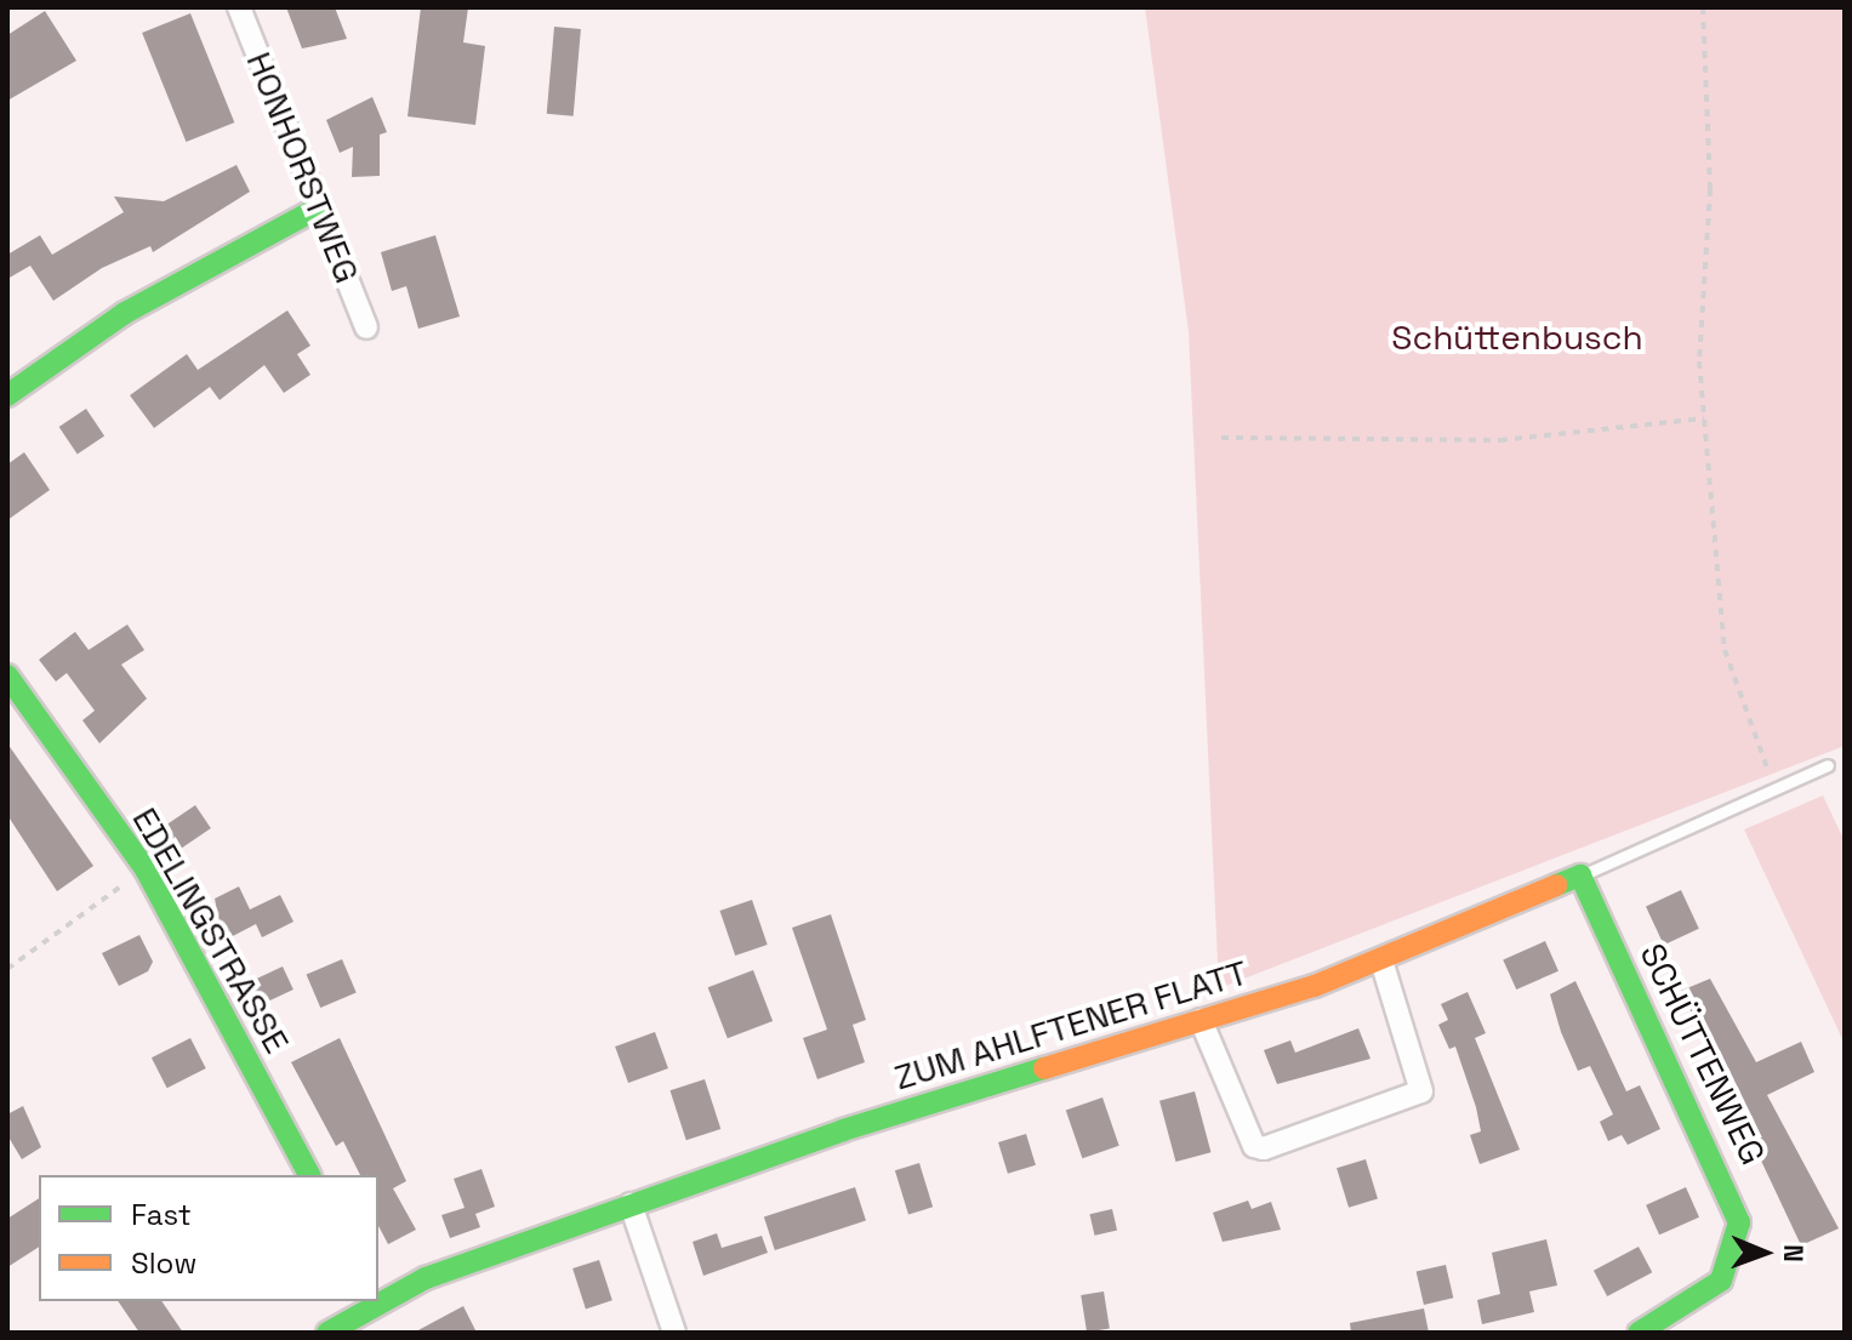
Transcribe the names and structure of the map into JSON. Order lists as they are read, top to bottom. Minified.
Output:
{"streets":{"street":["HONHORSTWEG","EDELINGSTRASSE","ZUM AHLFTENER FLATT","SCHÜTTENWEG"]},"crossings":[["ZUM AHLFTENER FLATT","SCHÜTTENWEG"]],"parks":["Schüttenbusch"],"legend":["Fast","Slow"],"north":"right"}
